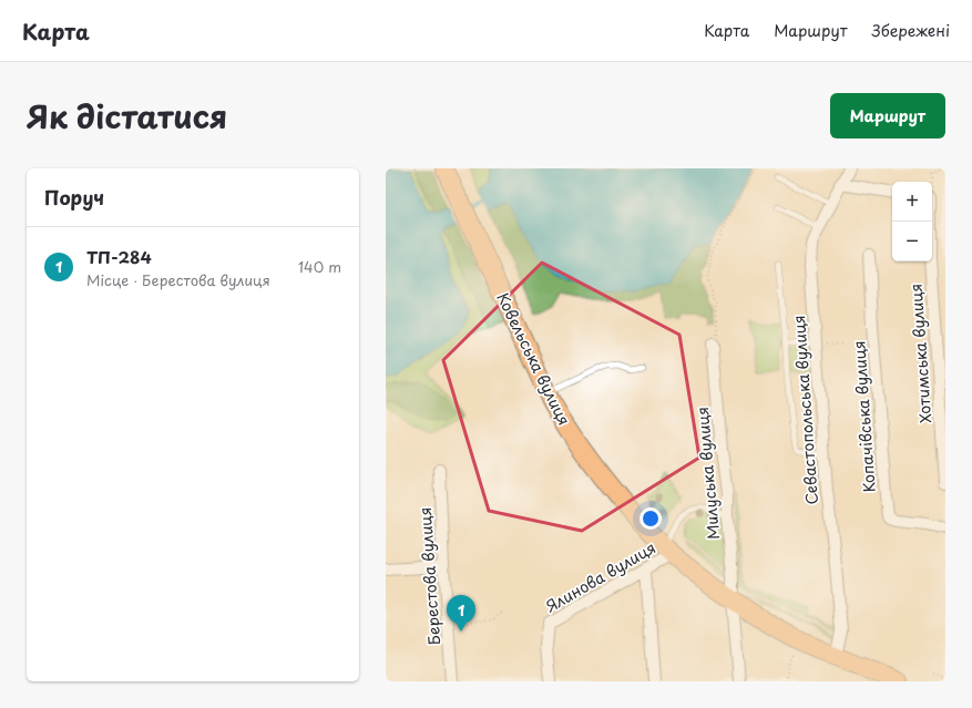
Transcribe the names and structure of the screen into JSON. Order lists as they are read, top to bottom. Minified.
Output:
{"streets":{"main road":["Ковельська вулиця"],"street":["Хотимська вулиця","Севастопольська вулиця","Копачівська вулиця","Милуська вулиця","Берестова вулиця","Ялинова вулиця"]},"crossings":[["Ковельська вулиця","Севастопольська вулиця"],["Ковельська вулиця","Милуська вулиця"],["Ковельська вулиця","Ялинова вулиця"]],"page":{"header":"Карта","nav":["Карта","Маршрут","Збережені"],"title":"Як дістатися","buttons":"Маршрут","heading":"Поруч","map_buttons":["+","−"],"list":[{"mark":"1","name":"ТП-284","note":"Місце · Берестова вулиця","value":"140 m"}],"pins":"1"}}
